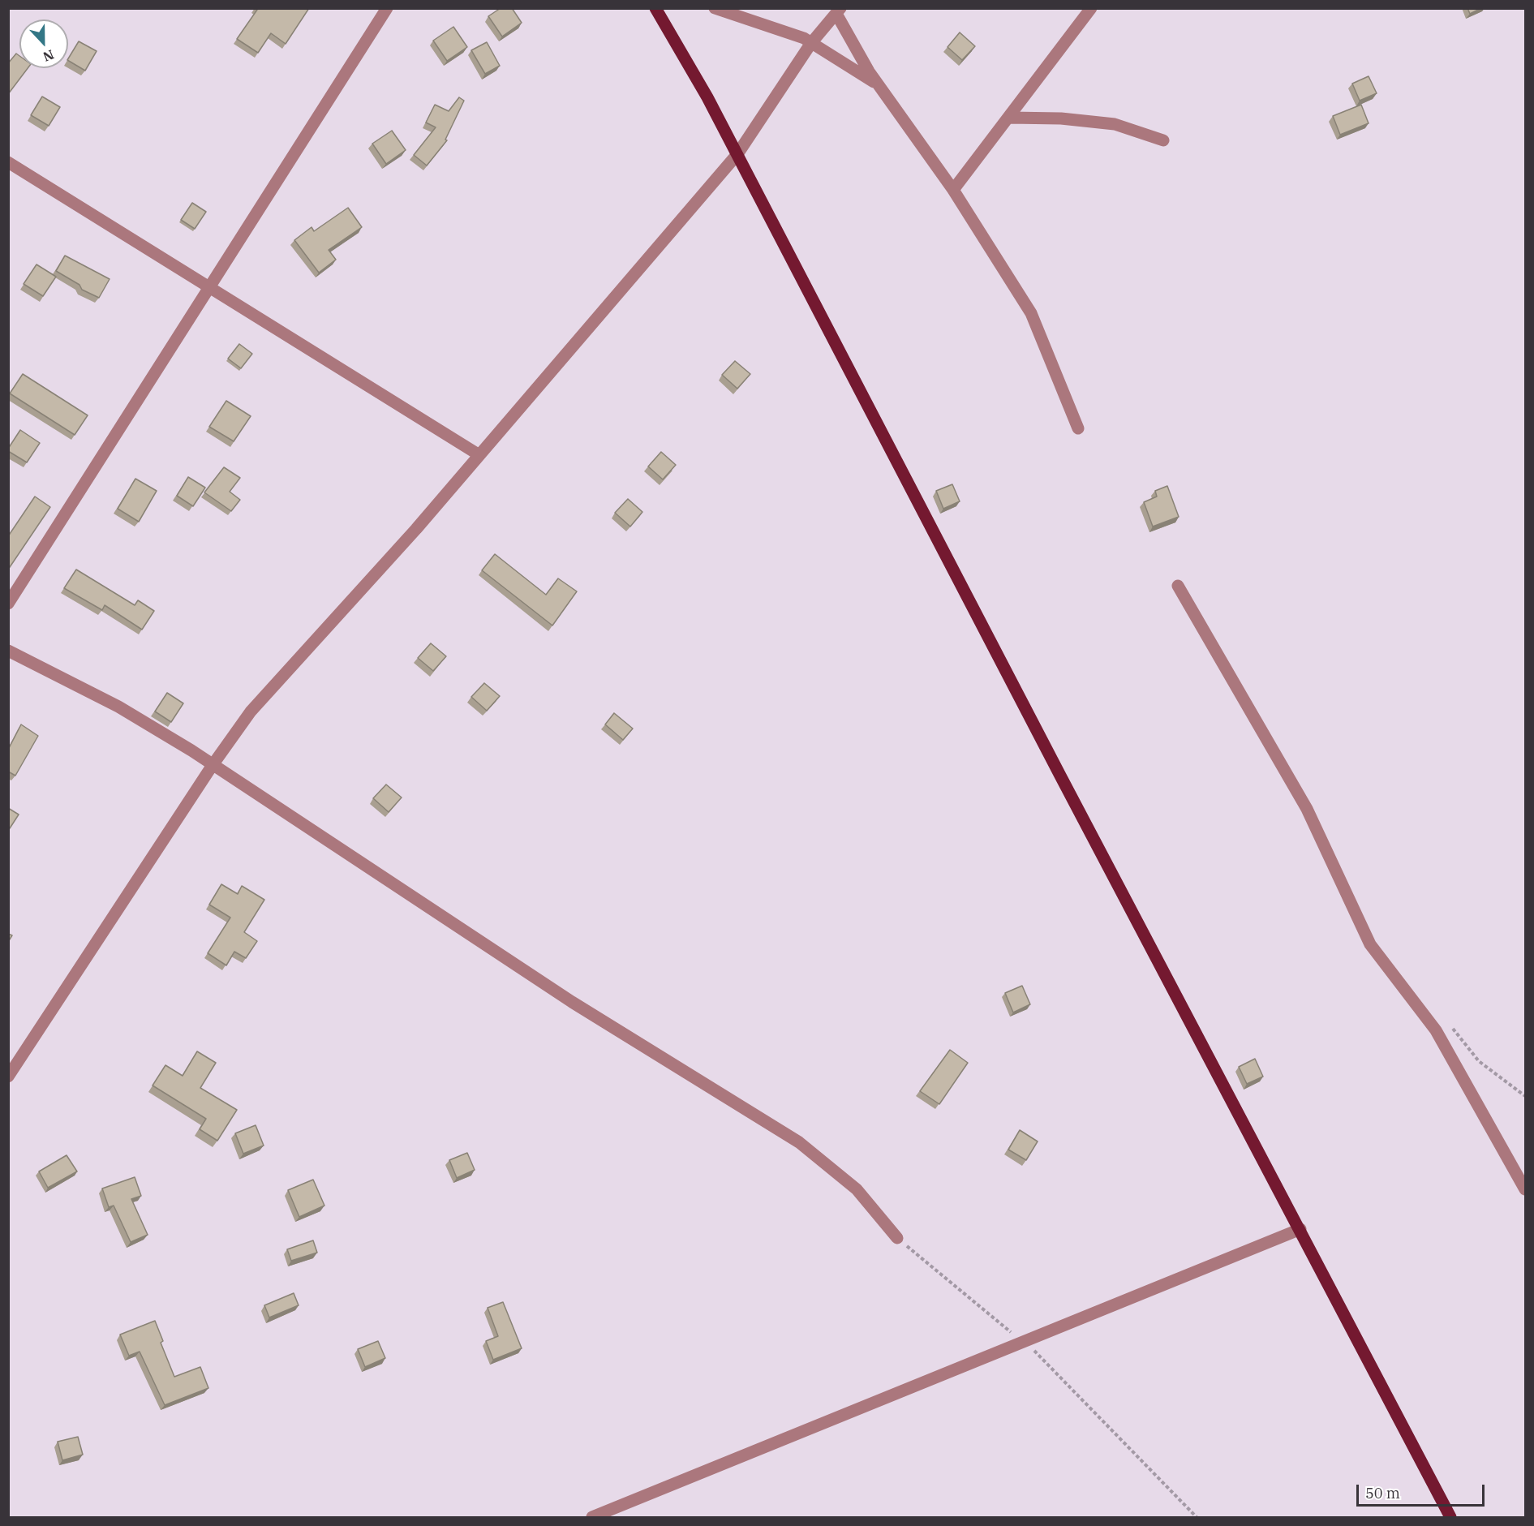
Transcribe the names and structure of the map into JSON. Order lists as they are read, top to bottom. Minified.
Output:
{"scale_bar":"50 m","north":"bottom"}
